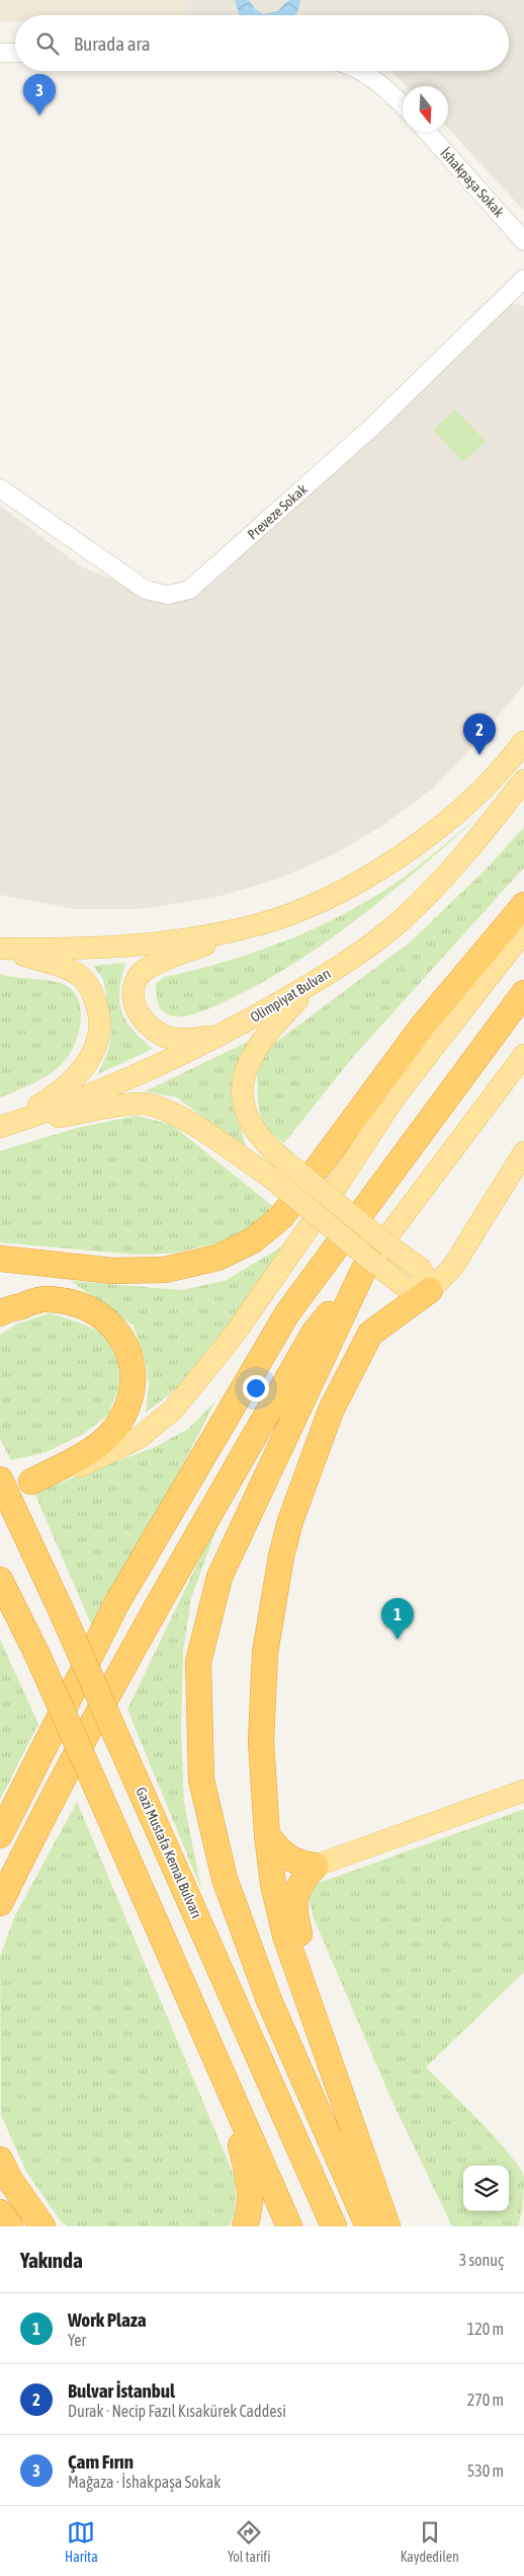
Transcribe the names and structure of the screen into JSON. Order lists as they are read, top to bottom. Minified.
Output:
{"streets":{"highway":["Gazi Mustafa Kemal Bulvarı"],"main road":["Olimpiyat Bulvarı"],"street":["İshakpaşa Sokak","Preveze Sokak"]},"north":"bottom","page":{"search":"Burada ara","pins":["3","2","1"],"heading":["Yakında","3 sonuç"],"list":[{"mark":"1","name":"Work Plaza","note":"Yer","value":"120 m"},{"mark":"2","name":"Bulvar İstanbul","note":"Durak · Necip Fazıl Kısakürek Caddesi","value":"270 m"},{"mark":"3","name":"Çam Fırın","note":"Mağaza · İshakpaşa Sokak","value":"530 m"}],"nav":["Harita","Yol tarifi","Kaydedilen"]}}
